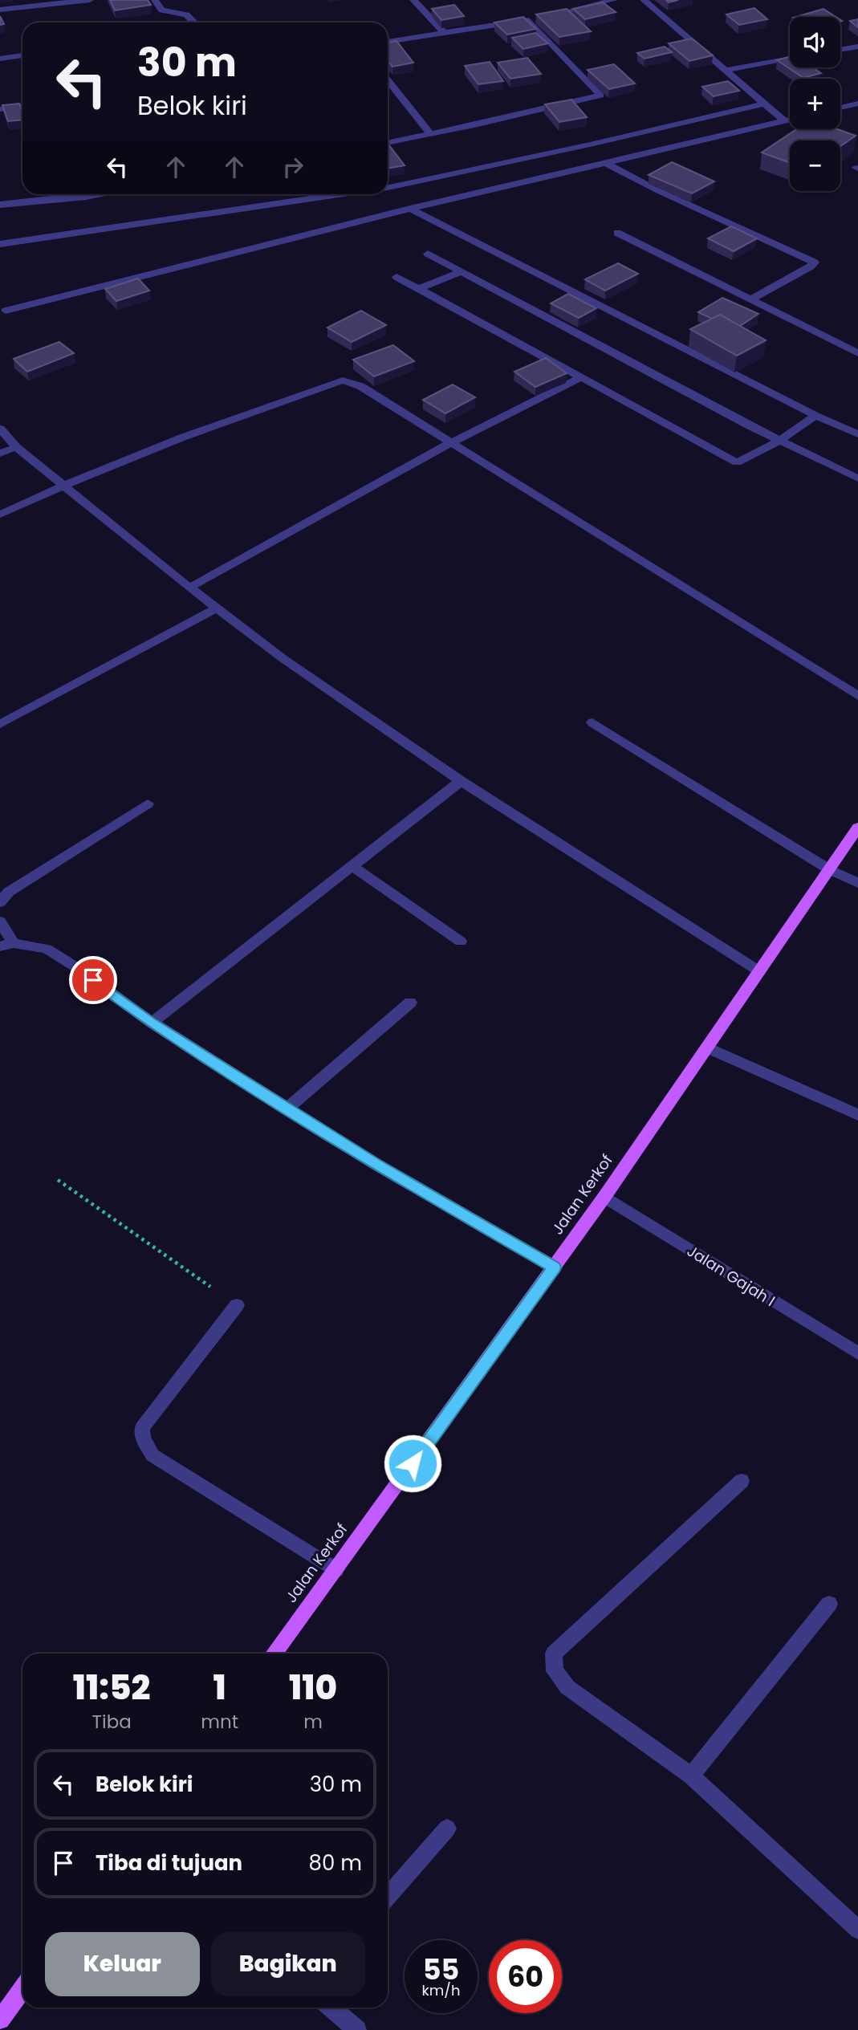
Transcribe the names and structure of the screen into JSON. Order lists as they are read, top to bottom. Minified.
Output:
{"streets":{"main road":["Jalan Kerkof"],"street":["Jalan Gajah I"]},"crossings":[["Jalan Kerkof","Jalan Gajah I"]],"page":{"map_buttons":["+","−"],"turn":["30 m","Belok kiri"],"eta":["11:52","Tiba","1","mnt","110","m"],"list":[{"name":"Belok kiri","value":"30 m"},{"name":"Tiba di tujuan","value":"80 m"}],"buttons":["Keluar","Bagikan"],"speed":"55 km/h","limit":"60"}}
